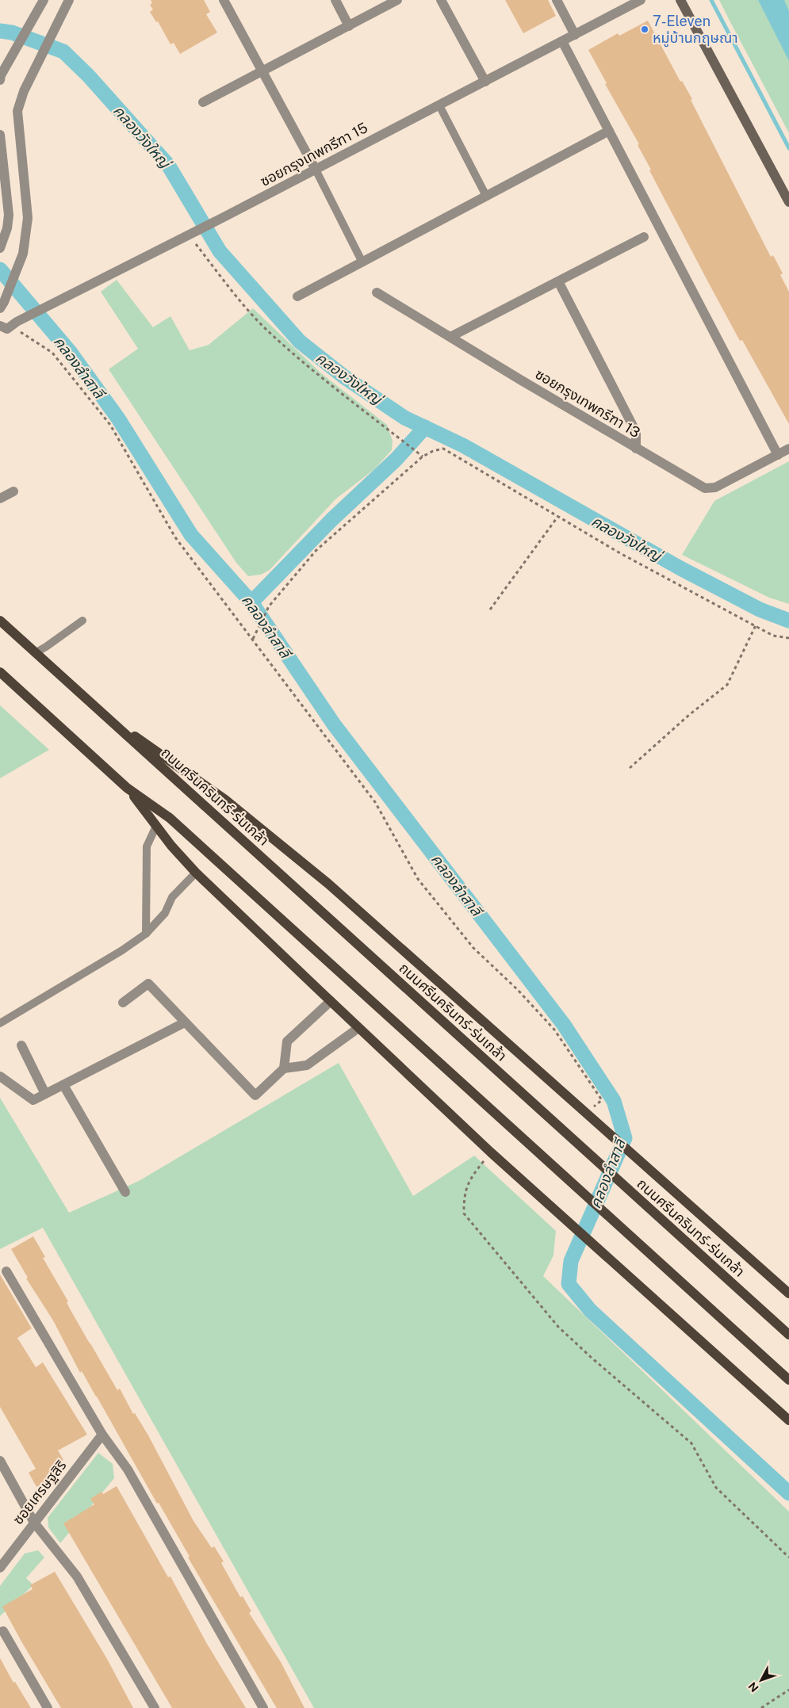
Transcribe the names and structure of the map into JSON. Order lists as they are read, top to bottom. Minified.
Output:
{"streets":{"main road":["ถนนศรีนครินทร์-ร่มเกล้า"],"street":["ซอยกรุงเทพกรีฑา 15","ซอยกรุงเทพกรีฑา 13","ซอยเศรษฐสิริ"]},"water":["คลองวังใหญ่","คลองลำสาลี"],"places":["7-Eleven หมู่บ้านกฤษณา"],"north":"bottom left"}
